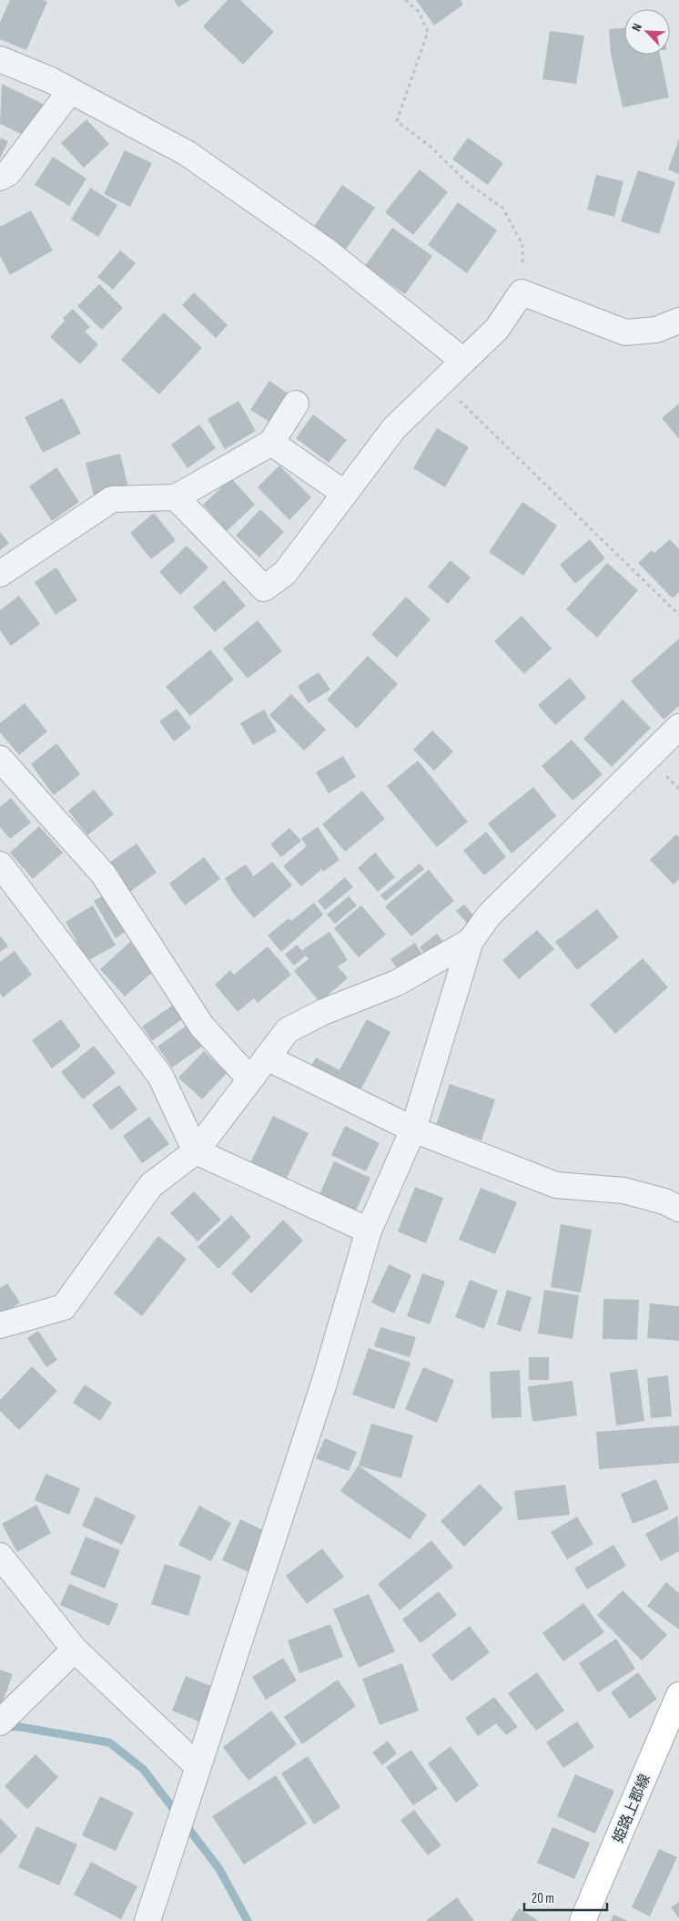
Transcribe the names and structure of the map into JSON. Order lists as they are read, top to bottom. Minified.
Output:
{"streets":{"main road":["姫路上郡線"]},"scale_bar":"20 m","north":"top left"}
